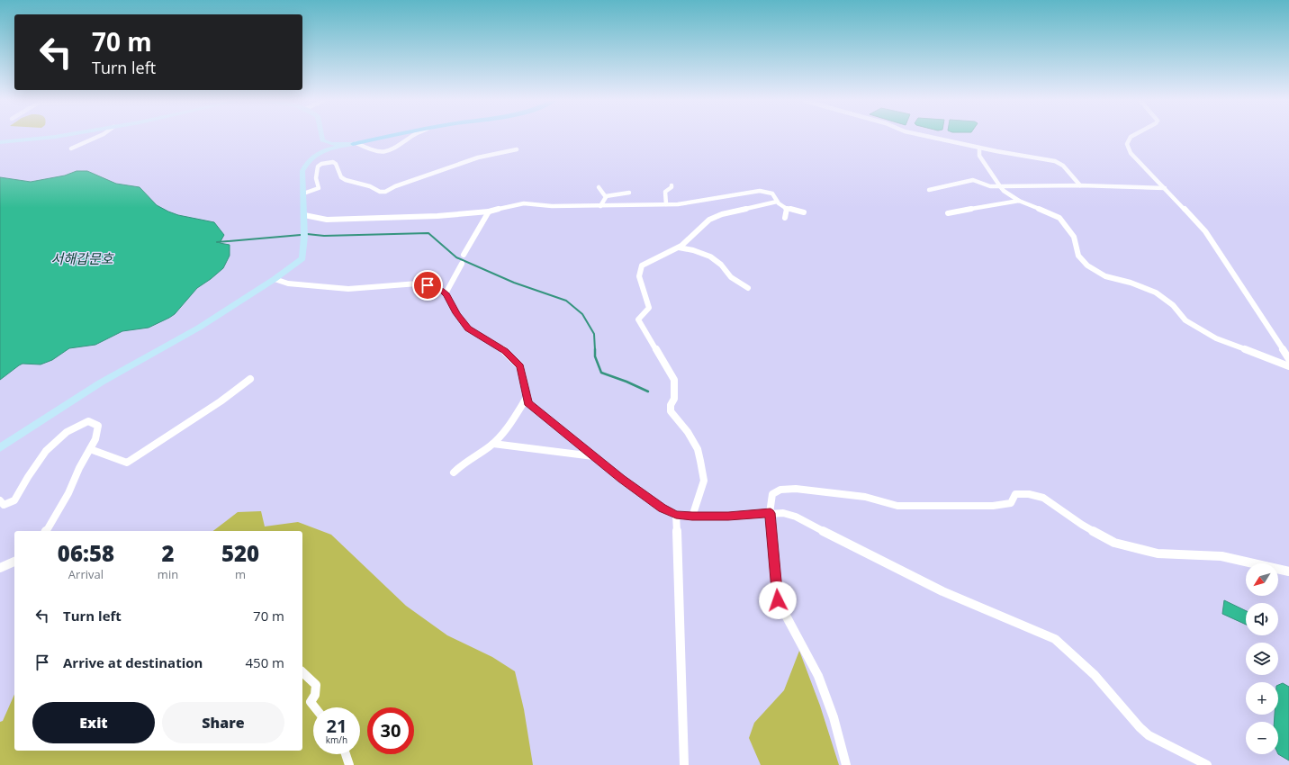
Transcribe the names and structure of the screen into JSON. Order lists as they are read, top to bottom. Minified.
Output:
{"water":["서해갑문호"],"north":"bottom left","page":{"turn":["70 m","Turn left"],"eta":["06:58","Arrival","2","min","520","m"],"map_buttons":["+","−"],"list":[{"name":"Turn left","value":"70 m"},{"name":"Arrive at destination","value":"450 m"}],"buttons":["Exit","Share"],"speed":"21 km/h","limit":"30"}}
